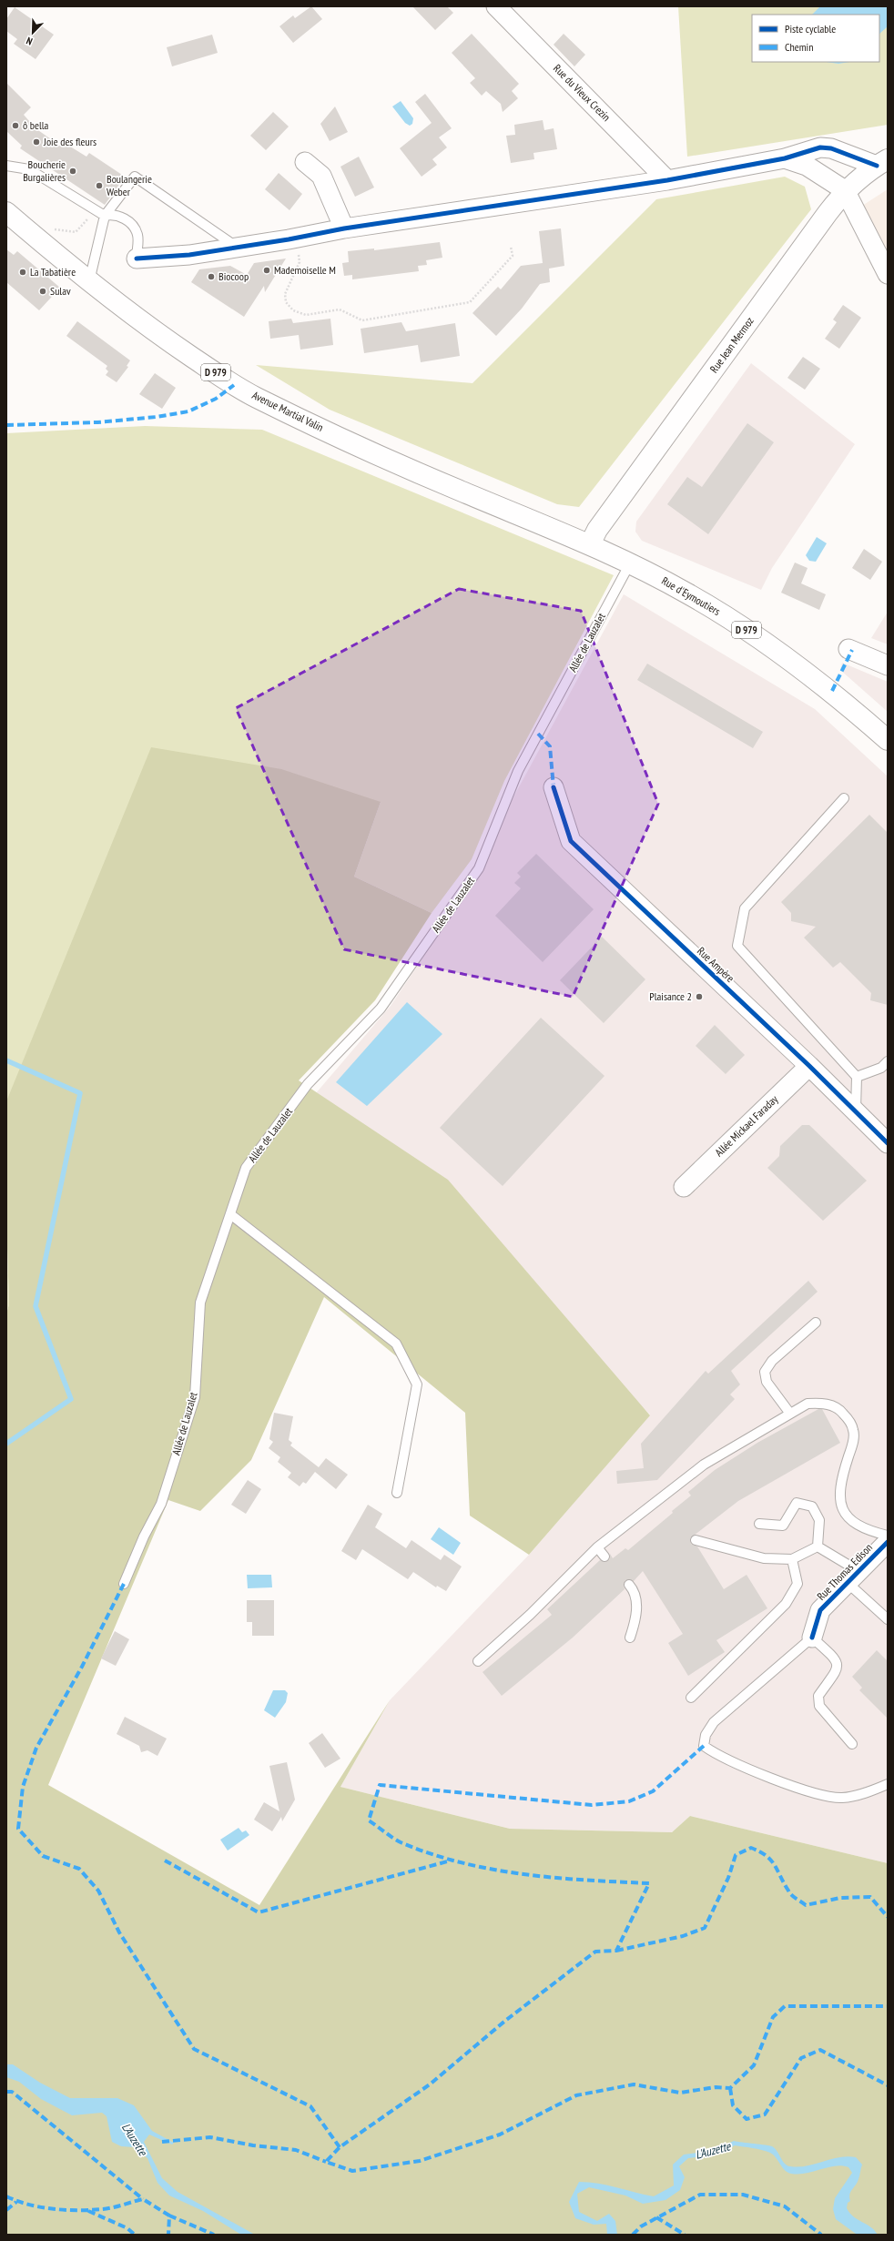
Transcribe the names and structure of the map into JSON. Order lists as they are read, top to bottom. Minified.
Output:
{"streets":{"main road":["Rue Jean Mermoz","D 979","Avenue Martial Valin","Rue d'Eymoutiers"],"street":["Rue du Vieux Crezin","Rue Ampère","Allée Mickael Faraday","Rue Thomas Edison"],"lane":["Allée de Lauzalet"]},"crossings":[["Rue Jean Mermoz","Avenue Martial Valin"],["Rue Jean Mermoz","Rue d'Eymoutiers"],["Avenue Martial Valin","Rue d'Eymoutiers"],["Rue d'Eymoutiers","Allée de Lauzalet"],["Rue Ampère","Allée Mickael Faraday"]],"water":["L'Auzette"],"places":["ô bella","Joie des fleurs","Boucherie Burgalières","Boulangerie Weber","Mademoiselle M","La Tabatière","Biocoop","Sulav","Plaisance 2"],"legend":["Piste cyclable","Chemin"],"north":"bottom left"}
